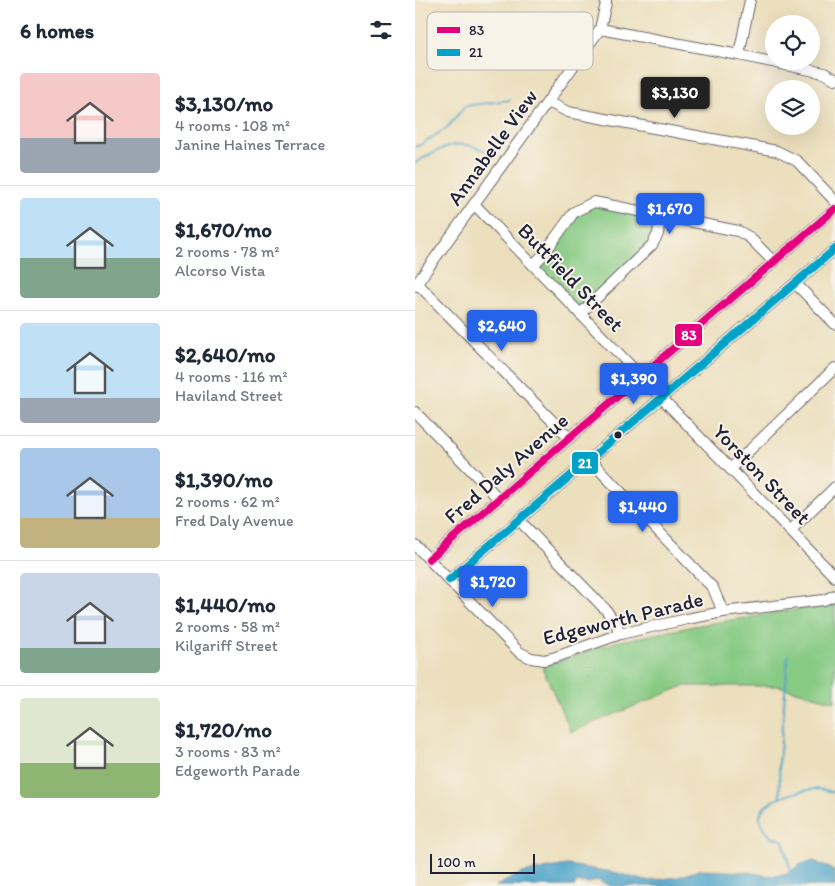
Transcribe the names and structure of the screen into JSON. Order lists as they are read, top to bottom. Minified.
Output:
{"streets":{"street":["Annabelle View","Buttfield Street","Fred Daly Avenue","Yorston Street","Edgeworth Parade"]},"crossings":[["Annabelle View","Buttfield Street"],["Buttfield Street","Fred Daly Avenue"],["Buttfield Street","Yorston Street"]],"lines":["transit line 83","transit line 21"],"legend":["83","21"],"scale_bar":"100 m","page":{"heading":"6 homes","list":[{"name":"$3,130/mo","note":"4 rooms · 108 m² · Janine Haines Terrace"},{"name":"$1,670/mo","note":"2 rooms · 78 m² · Alcorso Vista"},{"name":"$2,640/mo","note":"4 rooms · 116 m² · Haviland Street"},{"name":"$1,390/mo","note":"2 rooms · 62 m² · Fred Daly Avenue"},{"name":"$1,440/mo","note":"2 rooms · 58 m² · Kilgariff Street"},{"name":"$1,720/mo","note":"3 rooms · 83 m² · Edgeworth Parade"}],"price":["$3,130","$1,670","$2,640","$1,390","$1,440","$1,720"],"scale":"100 m"}}
